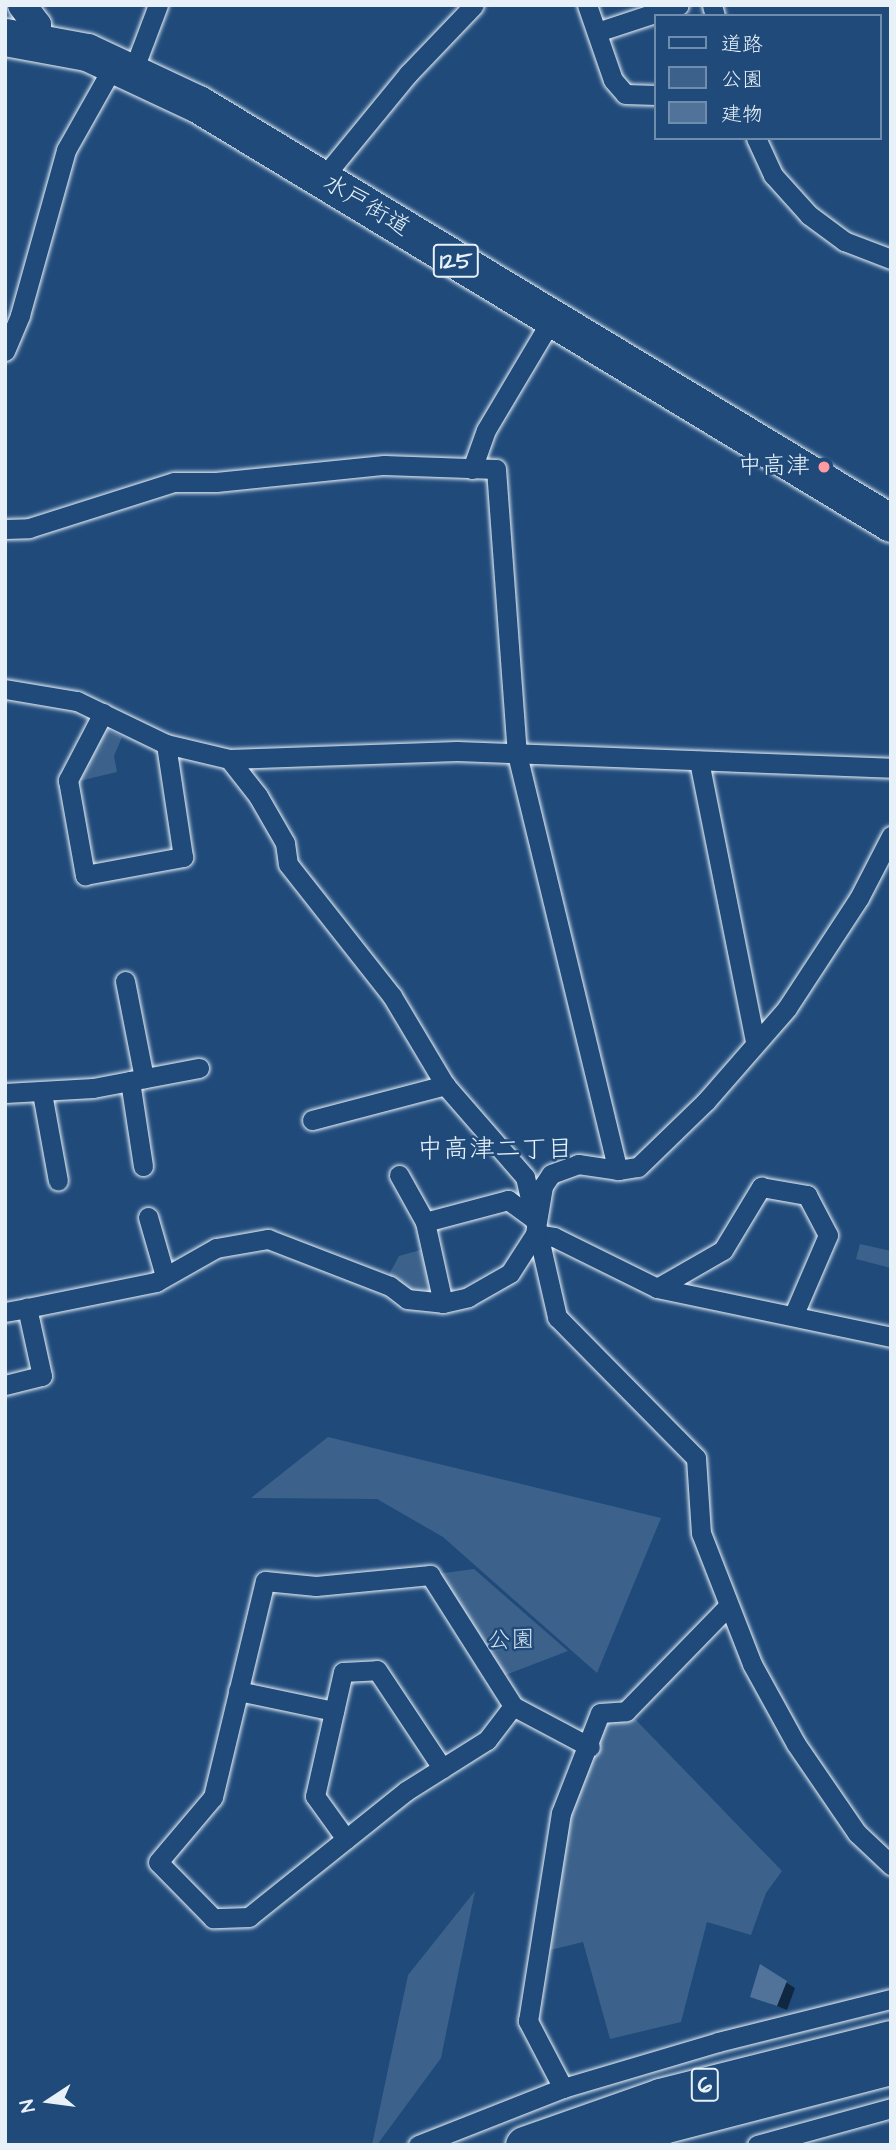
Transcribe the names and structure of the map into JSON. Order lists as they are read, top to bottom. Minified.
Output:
{"streets":{"highway":["水戸街道","125","6"]},"districts":["中高津二丁目"],"parks":["公園"],"places":["中高津"],"legend":["道路","公園","建物"],"north":"left"}
